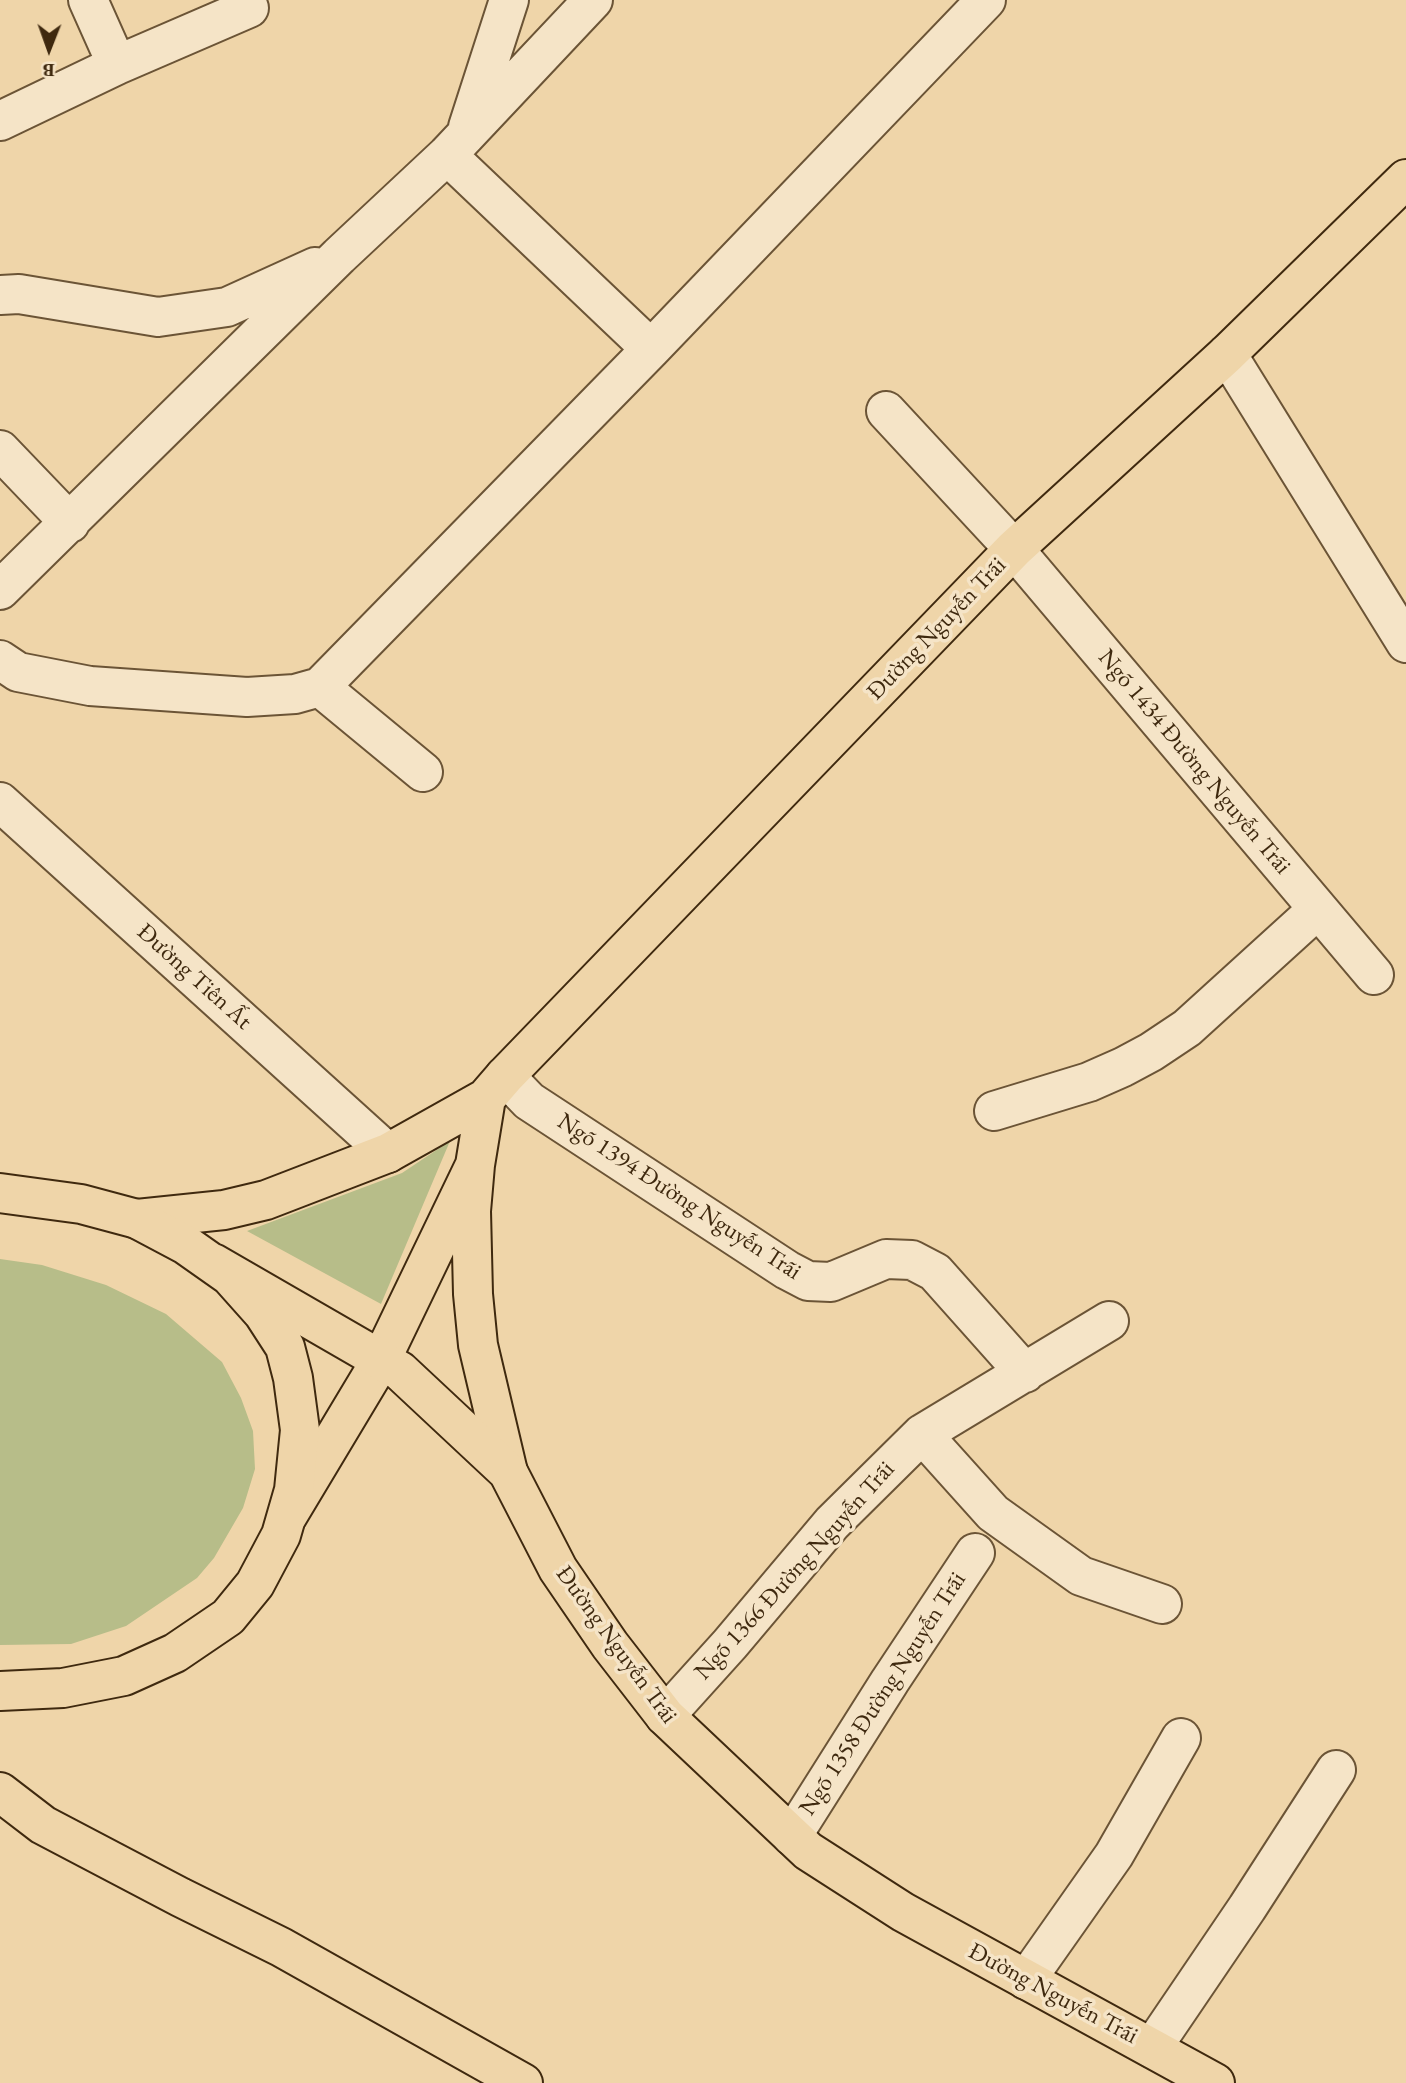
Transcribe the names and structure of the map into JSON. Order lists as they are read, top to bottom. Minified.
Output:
{"streets":{"main road":["Đường Nguyễn Trãi"],"street":["Ngõ 1434 Đường Nguyễn Trãi","Đường Tiên Ất","Ngõ 1394 Đường Nguyễn Trãi","Ngõ 1366 Đường Nguyễn Trãi","Ngõ 1358 Đường Nguyễn Trãi"]},"crossings":[["Đường Nguyễn Trãi","Ngõ 1434 Đường Nguyễn Trãi"],["Đường Nguyễn Trãi","Đường Tiên Ất"],["Đường Nguyễn Trãi","Ngõ 1394 Đường Nguyễn Trãi"],["Đường Nguyễn Trãi","Ngõ 1366 Đường Nguyễn Trãi"],["Đường Nguyễn Trãi","Ngõ 1358 Đường Nguyễn Trãi"],["Ngõ 1394 Đường Nguyễn Trãi","Ngõ 1366 Đường Nguyễn Trãi"]],"north":"bottom"}
